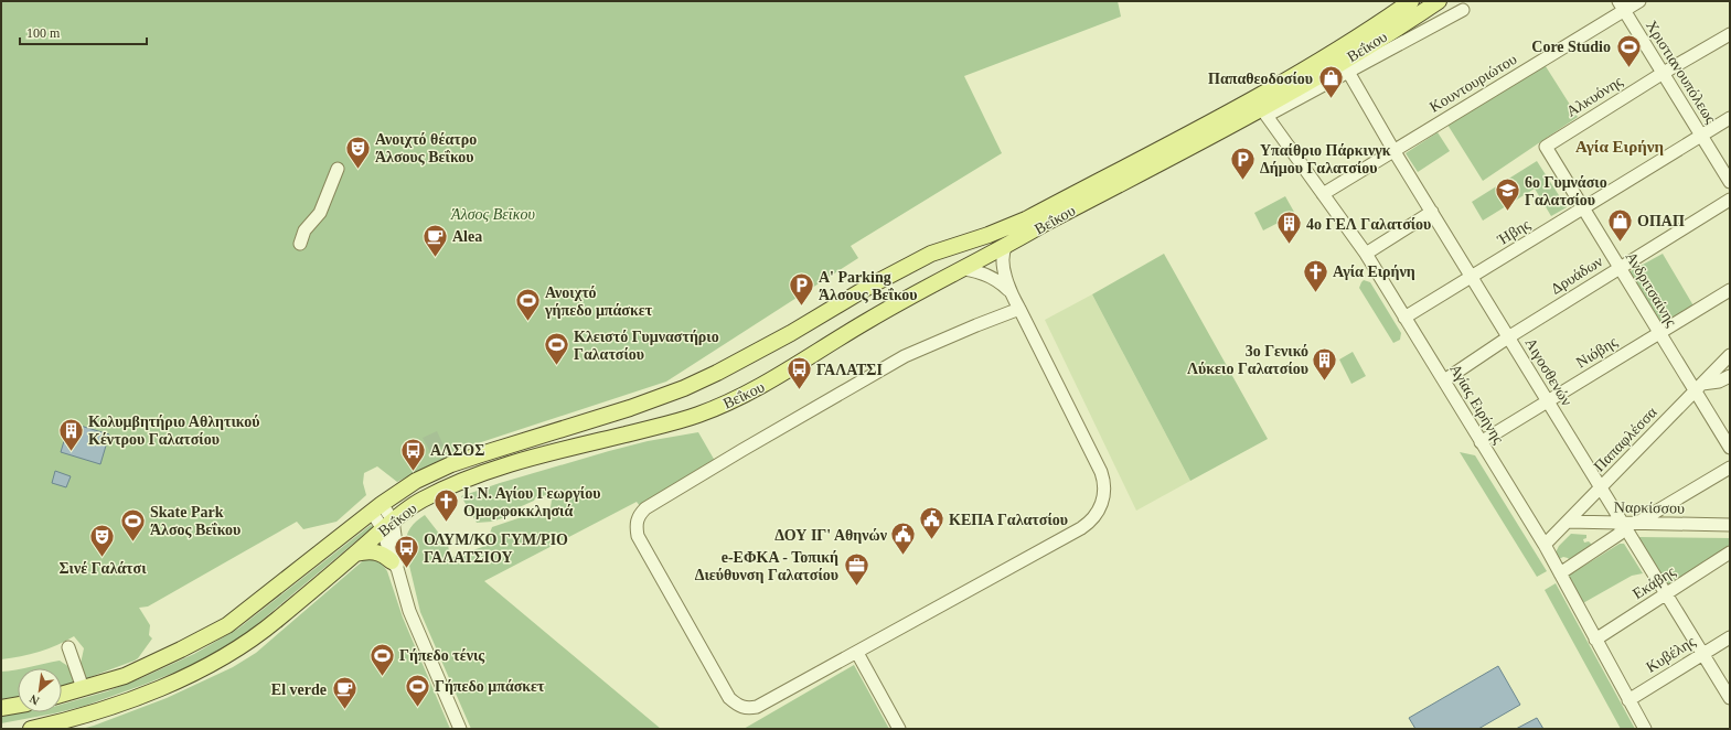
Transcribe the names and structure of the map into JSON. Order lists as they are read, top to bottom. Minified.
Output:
{"streets":{"main road":["Βεΐκου"],"street":["Χριστιανουπόλεως","Κουντουριώτου","Αλκυόνης","Ήβης","Δρυάδων","Ανδριτσαίνης","Νιόβης","Αιγοσθενών","Αγίας Ειρήνης","Παπαφλέσσα","Ναρκίσσου","Εκάβης","Κυβέλης"]},"crossings":[["Βεΐκου","Αιγοσθενών"],["Βεΐκου","Αγίας Ειρήνης"],["Χριστιανουπόλεως","Κουντουριώτου"],["Χριστιανουπόλεως","Αλκυόνης"],["Χριστιανουπόλεως","Ήβης"],["Κουντουριώτου","Αιγοσθενών"],["Κουντουριώτου","Αγίας Ειρήνης"],["Αλκυόνης","Ανδριτσαίνης"],["Ήβης","Ανδριτσαίνης"],["Ήβης","Αιγοσθενών"],["Ήβης","Αγίας Ειρήνης"],["Δρυάδων","Ανδριτσαίνης"],["Δρυάδων","Αιγοσθενών"],["Δρυάδων","Αγίας Ειρήνης"],["Ανδριτσαίνης","Νιόβης"],["Ανδριτσαίνης","Παπαφλέσσα"],["Νιόβης","Αιγοσθενών"],["Νιόβης","Αγίας Ειρήνης"],["Αιγοσθενών","Παπαφλέσσα"],["Αιγοσθενών","Ναρκίσσου"],["Αιγοσθενών","Εκάβης"],["Αιγοσθενών","Κυβέλης"],["Αγίας Ειρήνης","Παπαφλέσσα"],["Αγίας Ειρήνης","Εκάβης"],["Αγίας Ειρήνης","Κυβέλης"],["Παπαφλέσσα","Ναρκίσσου"]],"districts":["Αγία Ειρήνη"],"parks":["Άλσος Βεΐκου"],"places":{"sports":["Core Studio","Ανοιχτό γήπεδο μπάσκετ","Κλειστό Γυμναστήριο Γαλατσίου","Skate Park Άλσος Βεΐκου","Γήπεδο τένις","Γήπεδο μπάσκετ"],"shop":["Παπαθεοδοσίου","ΟΠΑΠ"],"theatre":["Ανοιχτό θέατρο Άλσους Βεΐκου","Σινέ Γαλάτσι"],"parking":["Υπαίθριο Πάρκινγκ Δήμου Γαλατσίου","Α' Parking Άλσους Βεΐκου"],"school or university":["6ο Γυμνάσιο Γαλατσίου"],"building":["4ο ΓΕΛ Γαλατσίου","3ο Γενικό Λύκειο Γαλατσίου","Κολυμβητήριο Αθλητικού Κέντρου Γαλατσίου"],"cafe":["Alea","El verde"],"church":["Αγία Ειρήνη","Ι. Ν. Αγίου Γεωργίου Ομορφοκκλησιά"],"bus stop":["ΓΑΛΑΤΣΙ","ΑΛΣΟΣ","ΟΛΥΜ/ΚΟ ΓΥΜ/ΡΙΟ ΓΑΛΑΤΣΙΟΥ"],"public building":["ΚΕΠΑ Γαλατσίου","ΔΟΥ ΙΓ' Αθηνών"],"office":["e-ΕΦΚΑ - Τοπική Διεύθυνση Γαλατσίου"]},"scale_bar":"100 m","north":"bottom left"}
